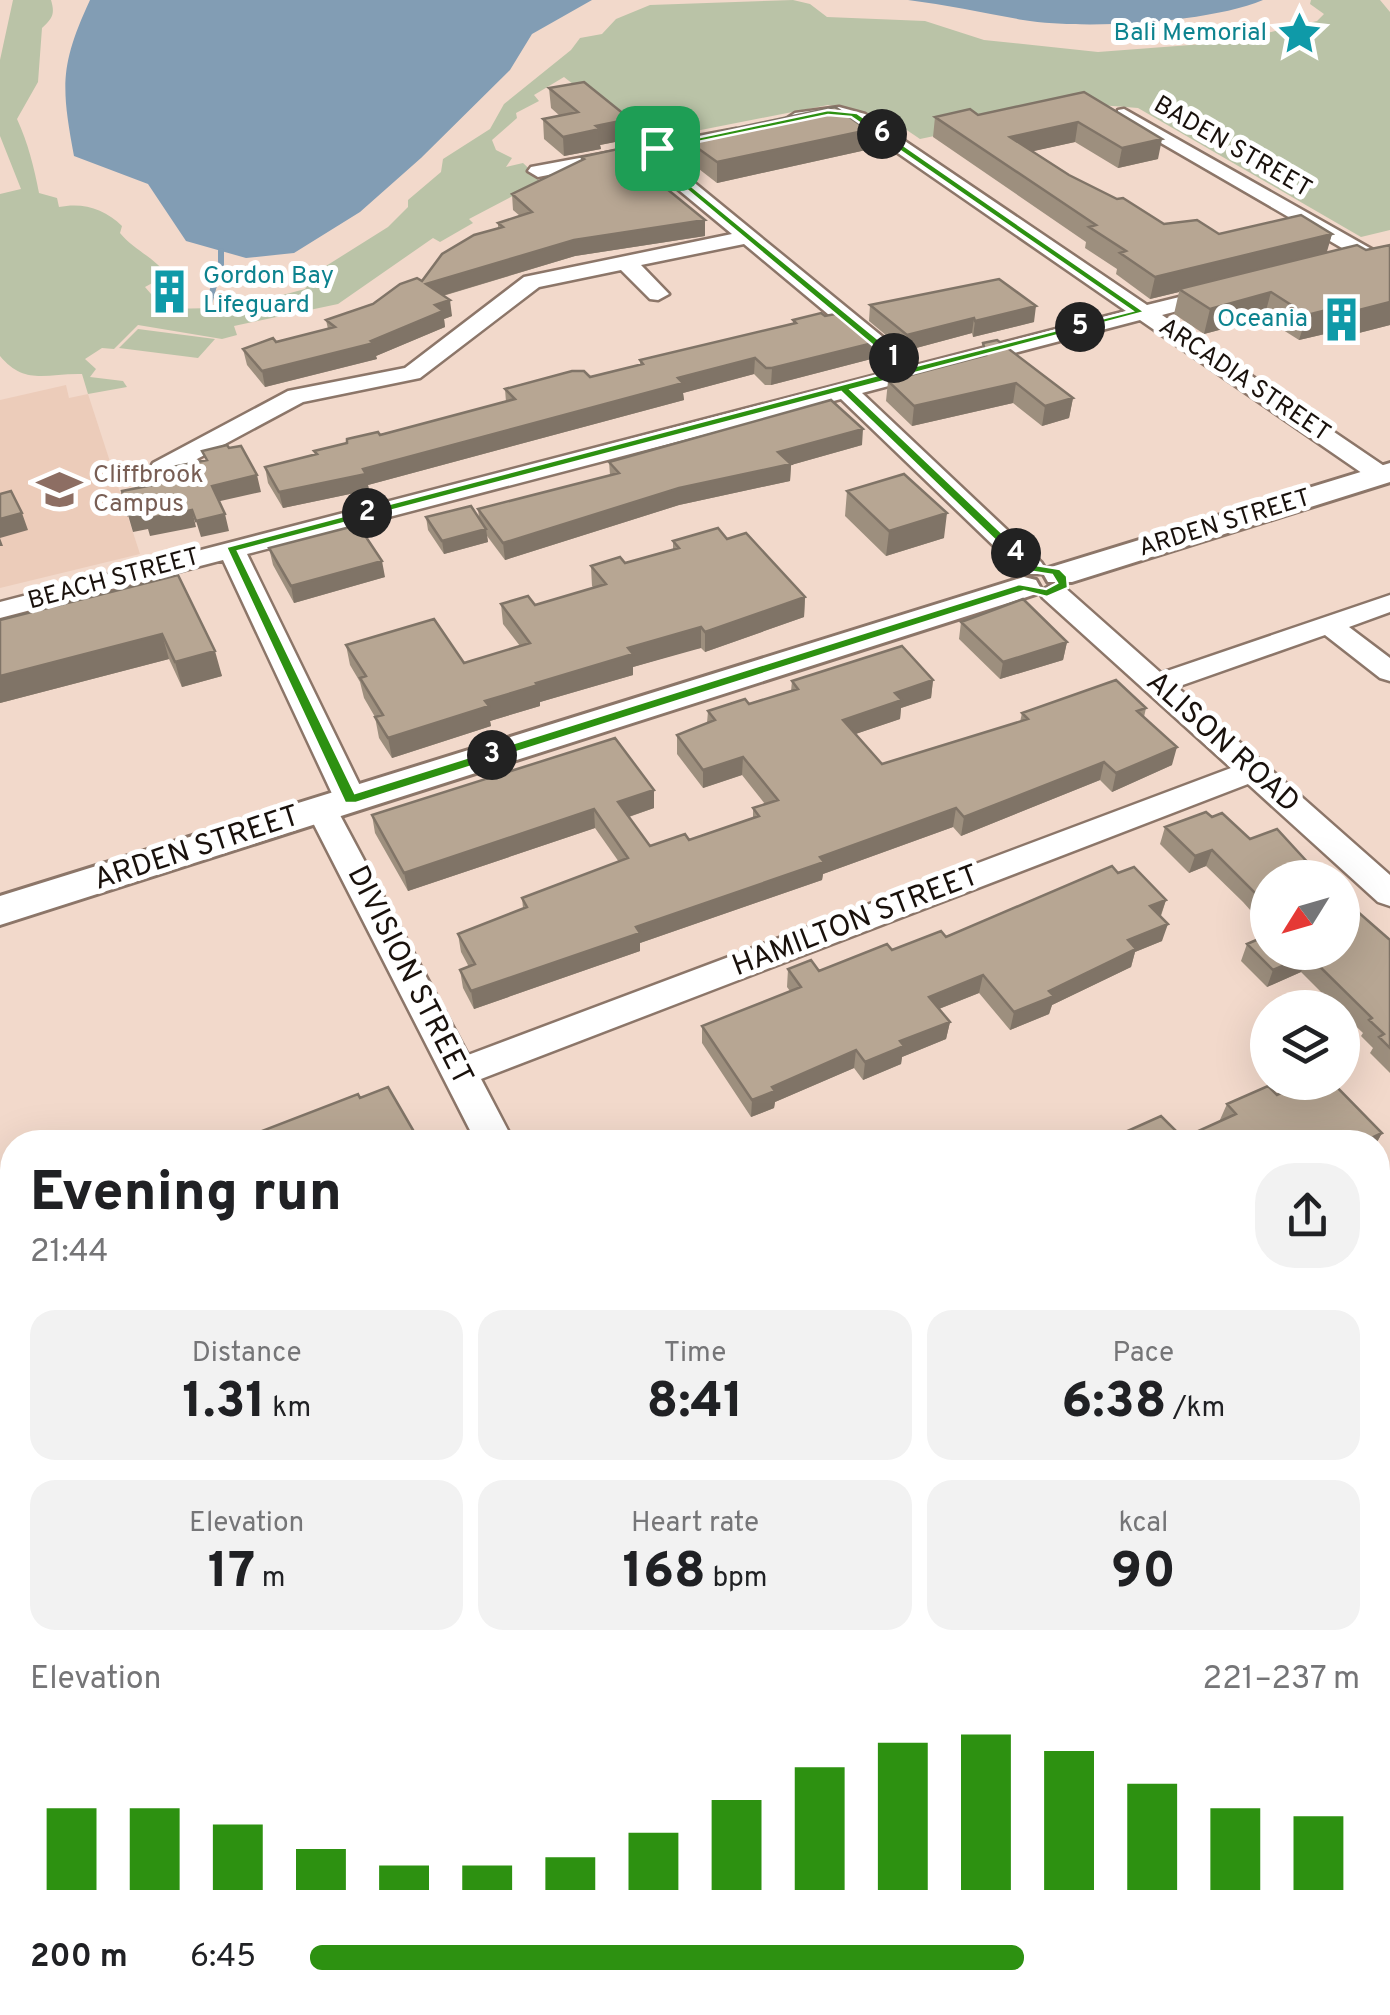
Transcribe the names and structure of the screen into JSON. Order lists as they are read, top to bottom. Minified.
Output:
{"streets":{"main road":["ARDEN STREET"],"street":["BADEN STREET","ARCADIA STREET","BEACH STREET","ALISON ROAD","HAMILTON STREET","DIVISION STREET"]},"crossings":[["ARCADIA STREET","ARDEN STREET"],["ARCADIA STREET","BEACH STREET"],["ARDEN STREET","ALISON ROAD"],["ARDEN STREET","DIVISION STREET"],["BEACH STREET","ALISON ROAD"],["BEACH STREET","DIVISION STREET"],["ALISON ROAD","HAMILTON STREET"],["HAMILTON STREET","DIVISION STREET"]],"places":{"place":["Bali Memorial"],"building":["Gordon Bay Lifeguard","Oceania"],"school or university":["Cliffbrook Campus"]},"north":"bottom left","page":{"pins":["6","5","1","2","4","3"],"heading":["Evening run","21:44"],"stats":[["Distance","1.31 km"],["Time","8:41"],["Pace","6:38 /km"],["Elevation","17 m"],["Heart rate","168 bpm"],["kcal","90"]],"chart":["Elevation","221–237 m"],"list":[{"name":"200 m","note":"6:45"}]}}
